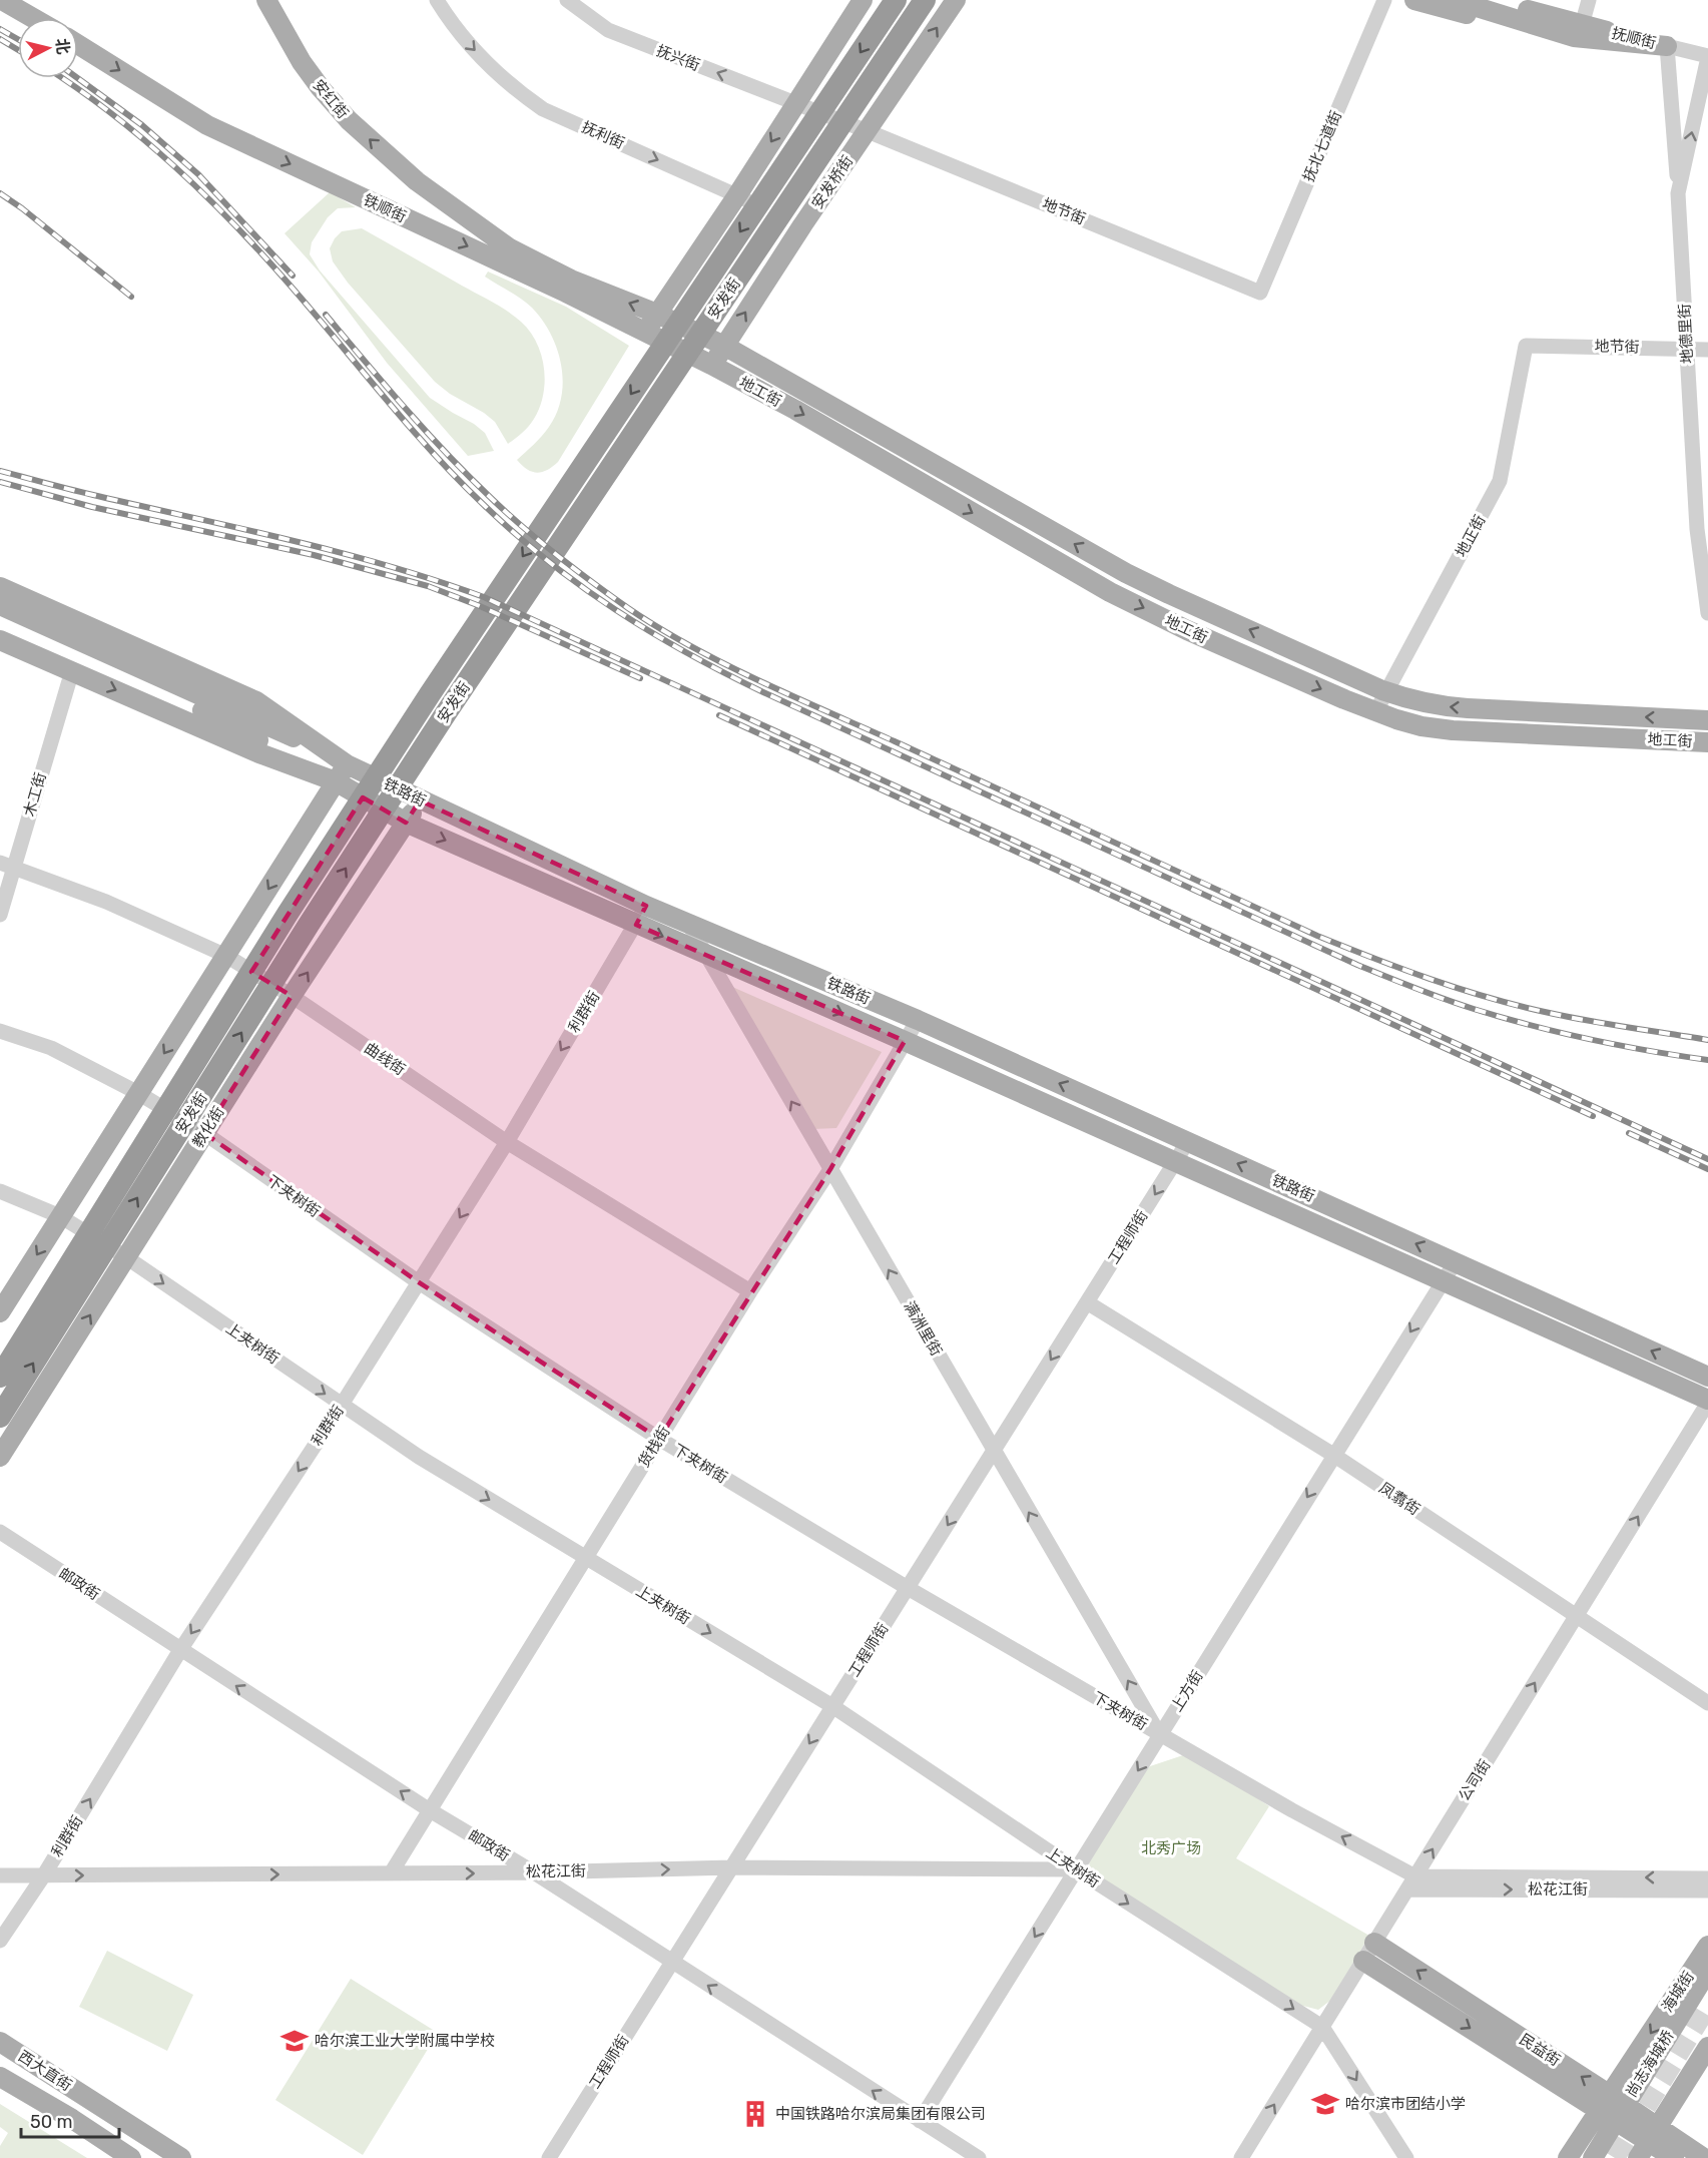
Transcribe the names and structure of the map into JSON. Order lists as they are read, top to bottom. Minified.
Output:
{"streets":{"highway":["安发街"],"main road":["抚顺街","安红街","安发桥街","铁顺街","地工街","铁路街","教化街","海城街","民益街","尚志海城桥","西大直街"],"street":["抚兴街","抚利街","抚北七道街","地节街","地德里街","地正街","木工街","利群街","曲线街","下夹树街","工程师街","满洲里街","上夹树街","货栈街","凤翥街","邮政街","上方街","公司街","松花江街"]},"crossings":[["抚兴街","安发桥街"],["抚兴街","地节街"],["抚利街","安发桥街"],["抚北七道街","地节街"],["安发桥街","铁顺街"],["安发桥街","地节街"],["安发桥街","地工街"],["铁顺街","地工街"],["地节街","地德里街"],["地节街","地正街"],["地工街","地正街"],["铁路街","利群街"],["铁路街","教化街"],["铁路街","工程师街"],["铁路街","满洲里街"],["铁路街","货栈街"],["铁路街","上方街"],["铁路街","公司街"],["木工街","曲线街"],["利群街","曲线街"],["利群街","下夹树街"],["利群街","上夹树街"],["利群街","邮政街"],["利群街","松花江街"],["曲线街","教化街"],["曲线街","货栈街"],["教化街","下夹树街"],["教化街","上夹树街"],["下夹树街","工程师街"],["下夹树街","满洲里街"],["下夹树街","货栈街"],["下夹树街","上方街"],["下夹树街","公司街"],["下夹树街","松花江街"],["工程师街","满洲里街"],["工程师街","上夹树街"],["工程师街","凤翥街"],["工程师街","邮政街"],["工程师街","松花江街"],["满洲里街","货栈街"],["满洲里街","上方街"],["上夹树街","货栈街"],["上夹树街","上方街"],["上夹树街","公司街"],["上夹树街","松花江街"],["货栈街","邮政街"],["货栈街","松花江街"],["凤翥街","上方街"],["凤翥街","公司街"],["邮政街","上方街"],["邮政街","松花江街"],["上方街","松花江街"],["公司街","松花江街"],["公司街","民益街"],["海城街","民益街"]],"one_way":["抚兴街","安红街","抚利街","铁顺街","工程师街","满洲里街","上夹树街","邮政街","上方街","公司街"],"parks":["北秀广场"],"places":{"school or university":["哈尔滨工业大学附属中学校","哈尔滨市团结小学"],"building":["中国铁路哈尔滨局集团有限公司"]},"scale_bar":"50 m","north":"right"}
